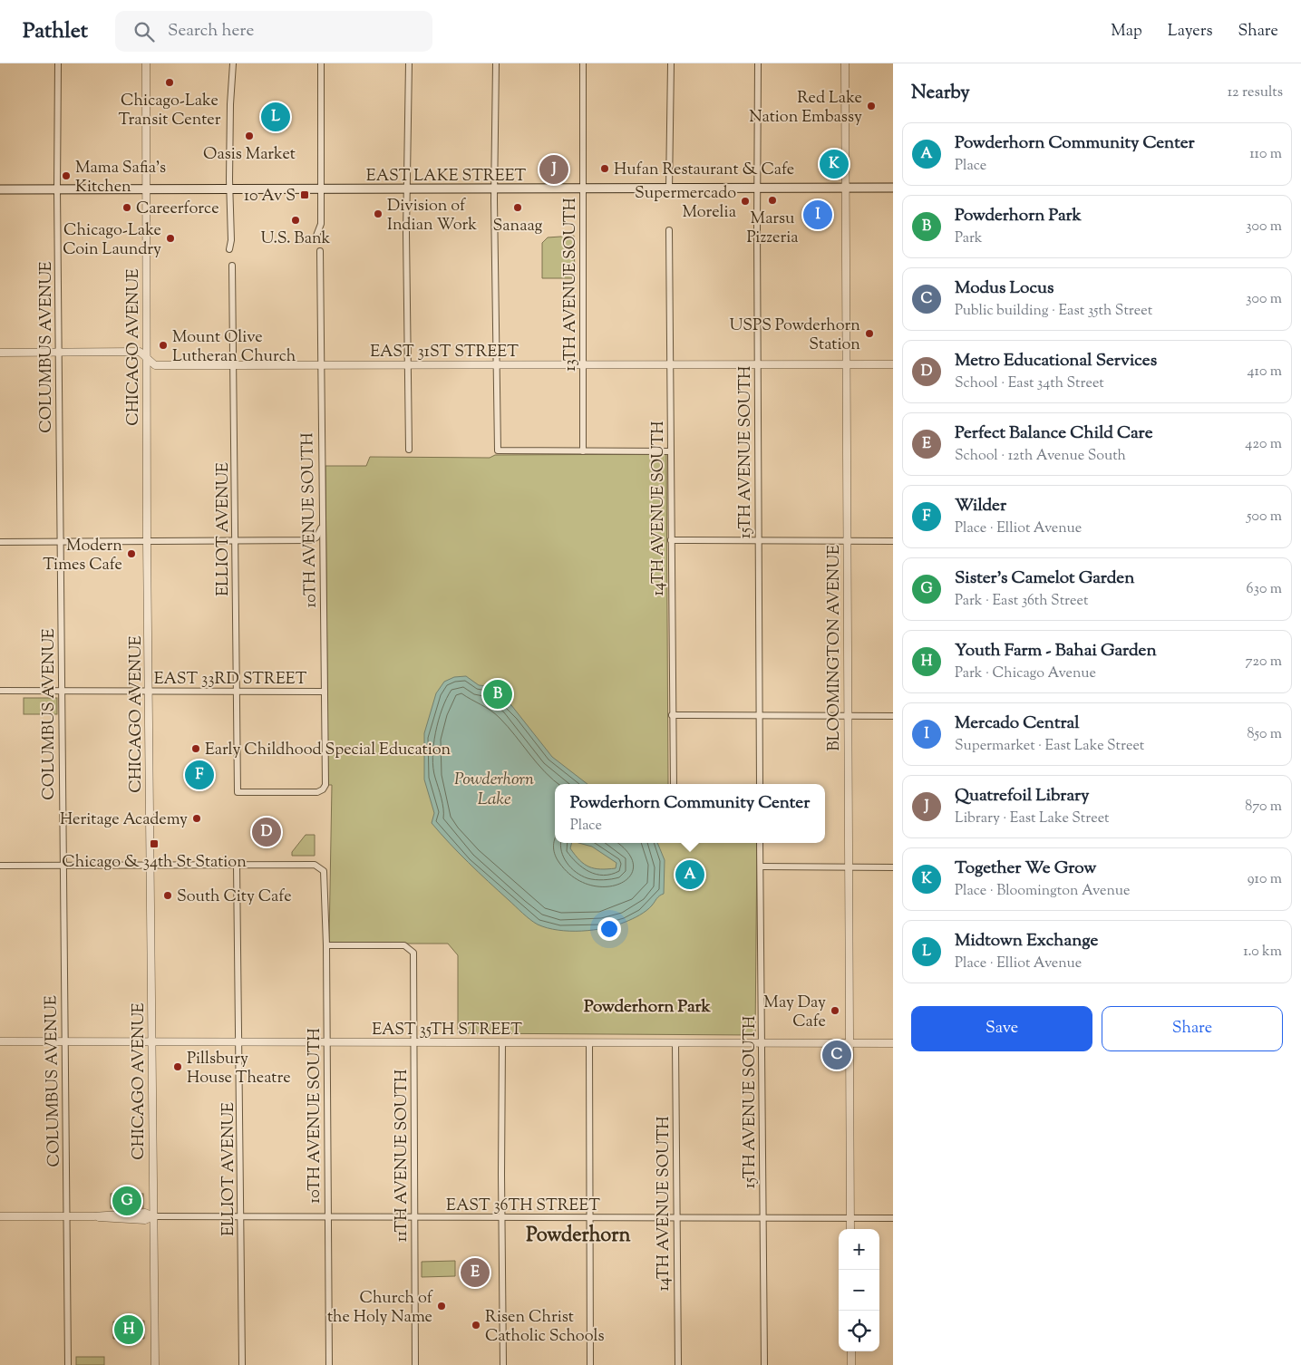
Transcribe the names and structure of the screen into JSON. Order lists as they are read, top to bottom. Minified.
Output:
{"streets":{"main road":["EAST LAKE STREET"],"street":["13TH AVENUE SOUTH","COLUMBUS AVENUE","CHICAGO AVENUE","EAST 31ST STREET","15TH AVENUE SOUTH","14TH AVENUE SOUTH","10TH AVENUE SOUTH","ELLIOT AVENUE","BLOOMINGTON AVENUE","EAST 33RD STREET","EAST 35TH STREET","11TH AVENUE SOUTH","EAST 36TH STREET"]},"crossings":[["EAST LAKE STREET","13TH AVENUE SOUTH"],["EAST LAKE STREET","COLUMBUS AVENUE"],["EAST LAKE STREET","CHICAGO AVENUE"],["EAST LAKE STREET","15TH AVENUE SOUTH"],["EAST LAKE STREET","BLOOMINGTON AVENUE"],["13TH AVENUE SOUTH","EAST 31ST STREET"],["COLUMBUS AVENUE","EAST 31ST STREET"],["COLUMBUS AVENUE","EAST 33RD STREET"],["COLUMBUS AVENUE","EAST 35TH STREET"],["COLUMBUS AVENUE","EAST 36TH STREET"],["CHICAGO AVENUE","EAST 31ST STREET"],["CHICAGO AVENUE","EAST 33RD STREET"],["CHICAGO AVENUE","EAST 35TH STREET"],["CHICAGO AVENUE","EAST 36TH STREET"],["EAST 31ST STREET","15TH AVENUE SOUTH"],["EAST 31ST STREET","14TH AVENUE SOUTH"],["EAST 31ST STREET","10TH AVENUE SOUTH"],["EAST 31ST STREET","ELLIOT AVENUE"],["EAST 31ST STREET","BLOOMINGTON AVENUE"],["15TH AVENUE SOUTH","EAST 35TH STREET"],["15TH AVENUE SOUTH","EAST 36TH STREET"],["14TH AVENUE SOUTH","EAST 35TH STREET"],["14TH AVENUE SOUTH","EAST 36TH STREET"],["10TH AVENUE SOUTH","ELLIOT AVENUE"],["10TH AVENUE SOUTH","EAST 33RD STREET"],["10TH AVENUE SOUTH","EAST 35TH STREET"],["10TH AVENUE SOUTH","11TH AVENUE SOUTH"],["10TH AVENUE SOUTH","EAST 36TH STREET"],["ELLIOT AVENUE","EAST 33RD STREET"],["ELLIOT AVENUE","EAST 35TH STREET"],["ELLIOT AVENUE","EAST 36TH STREET"],["BLOOMINGTON AVENUE","EAST 35TH STREET"],["BLOOMINGTON AVENUE","EAST 36TH STREET"],["EAST 35TH STREET","11TH AVENUE SOUTH"],["11TH AVENUE SOUTH","EAST 36TH STREET"]],"districts":["Powderhorn Park","Powderhorn"],"water":["Powderhorn Lake"],"places":{"other":["Chicago-Lake Transit Center","Red Lake Nation Embassy","Oasis Market","Hufan Restaurant & Cafe","Mama Safia's Kitchen","Marsu Pizzeria","Supermercado Morelia","Careerforce","Sanaag","Division of Indian Work","U.S. Bank","Chicago-Lake Coin Laundry","USPS Powderhorn Station","Mount Olive Lutheran Church","Modern Times Cafe","Early Childhood Special Education","Heritage Academy","South City Cafe","May Day Cafe","Pillsbury House Theatre","Church of the Holy Name","Risen Christ Catholic Schools"],"transit":["10 Av S","Chicago & 34th St Station"]},"page":{"header":"Pathlet","search":"Search here","nav":["Map","Layers","Share"],"heading":["Nearby","12 results"],"pins":["L","K","J","I","B","F","D","A","C","G","E","H"],"list":[{"mark":"A","name":"Powderhorn Community Center","note":"Place","value":"110 m"},{"mark":"B","name":"Powderhorn Park","note":"Park","value":"300 m"},{"mark":"C","name":"Modus Locus","note":"Public building · East 35th Street","value":"300 m"},{"mark":"D","name":"Metro Educational Services","note":"School · East 34th Street","value":"410 m"},{"mark":"E","name":"Perfect Balance Child Care","note":"School · 12th Avenue South","value":"420 m"},{"mark":"F","name":"Wilder","note":"Place · Elliot Avenue","value":"500 m"},{"mark":"G","name":"Sister's Camelot Garden","note":"Park · East 36th Street","value":"630 m"},{"mark":"H","name":"Youth Farm - Bahai Garden","note":"Park · Chicago Avenue","value":"720 m"},{"mark":"I","name":"Mercado Central","note":"Supermarket · East Lake Street","value":"850 m"},{"mark":"J","name":"Quatrefoil Library","note":"Library · East Lake Street","value":"870 m"},{"mark":"K","name":"Together We Grow","note":"Place · Bloomington Avenue","value":"910 m"},{"mark":"L","name":"Midtown Exchange","note":"Place · Elliot Avenue","value":"1.0 km"}],"popup":["Powderhorn Community Center","Place"],"buttons":["Save","Share"],"map_buttons":["+","−"]}}
